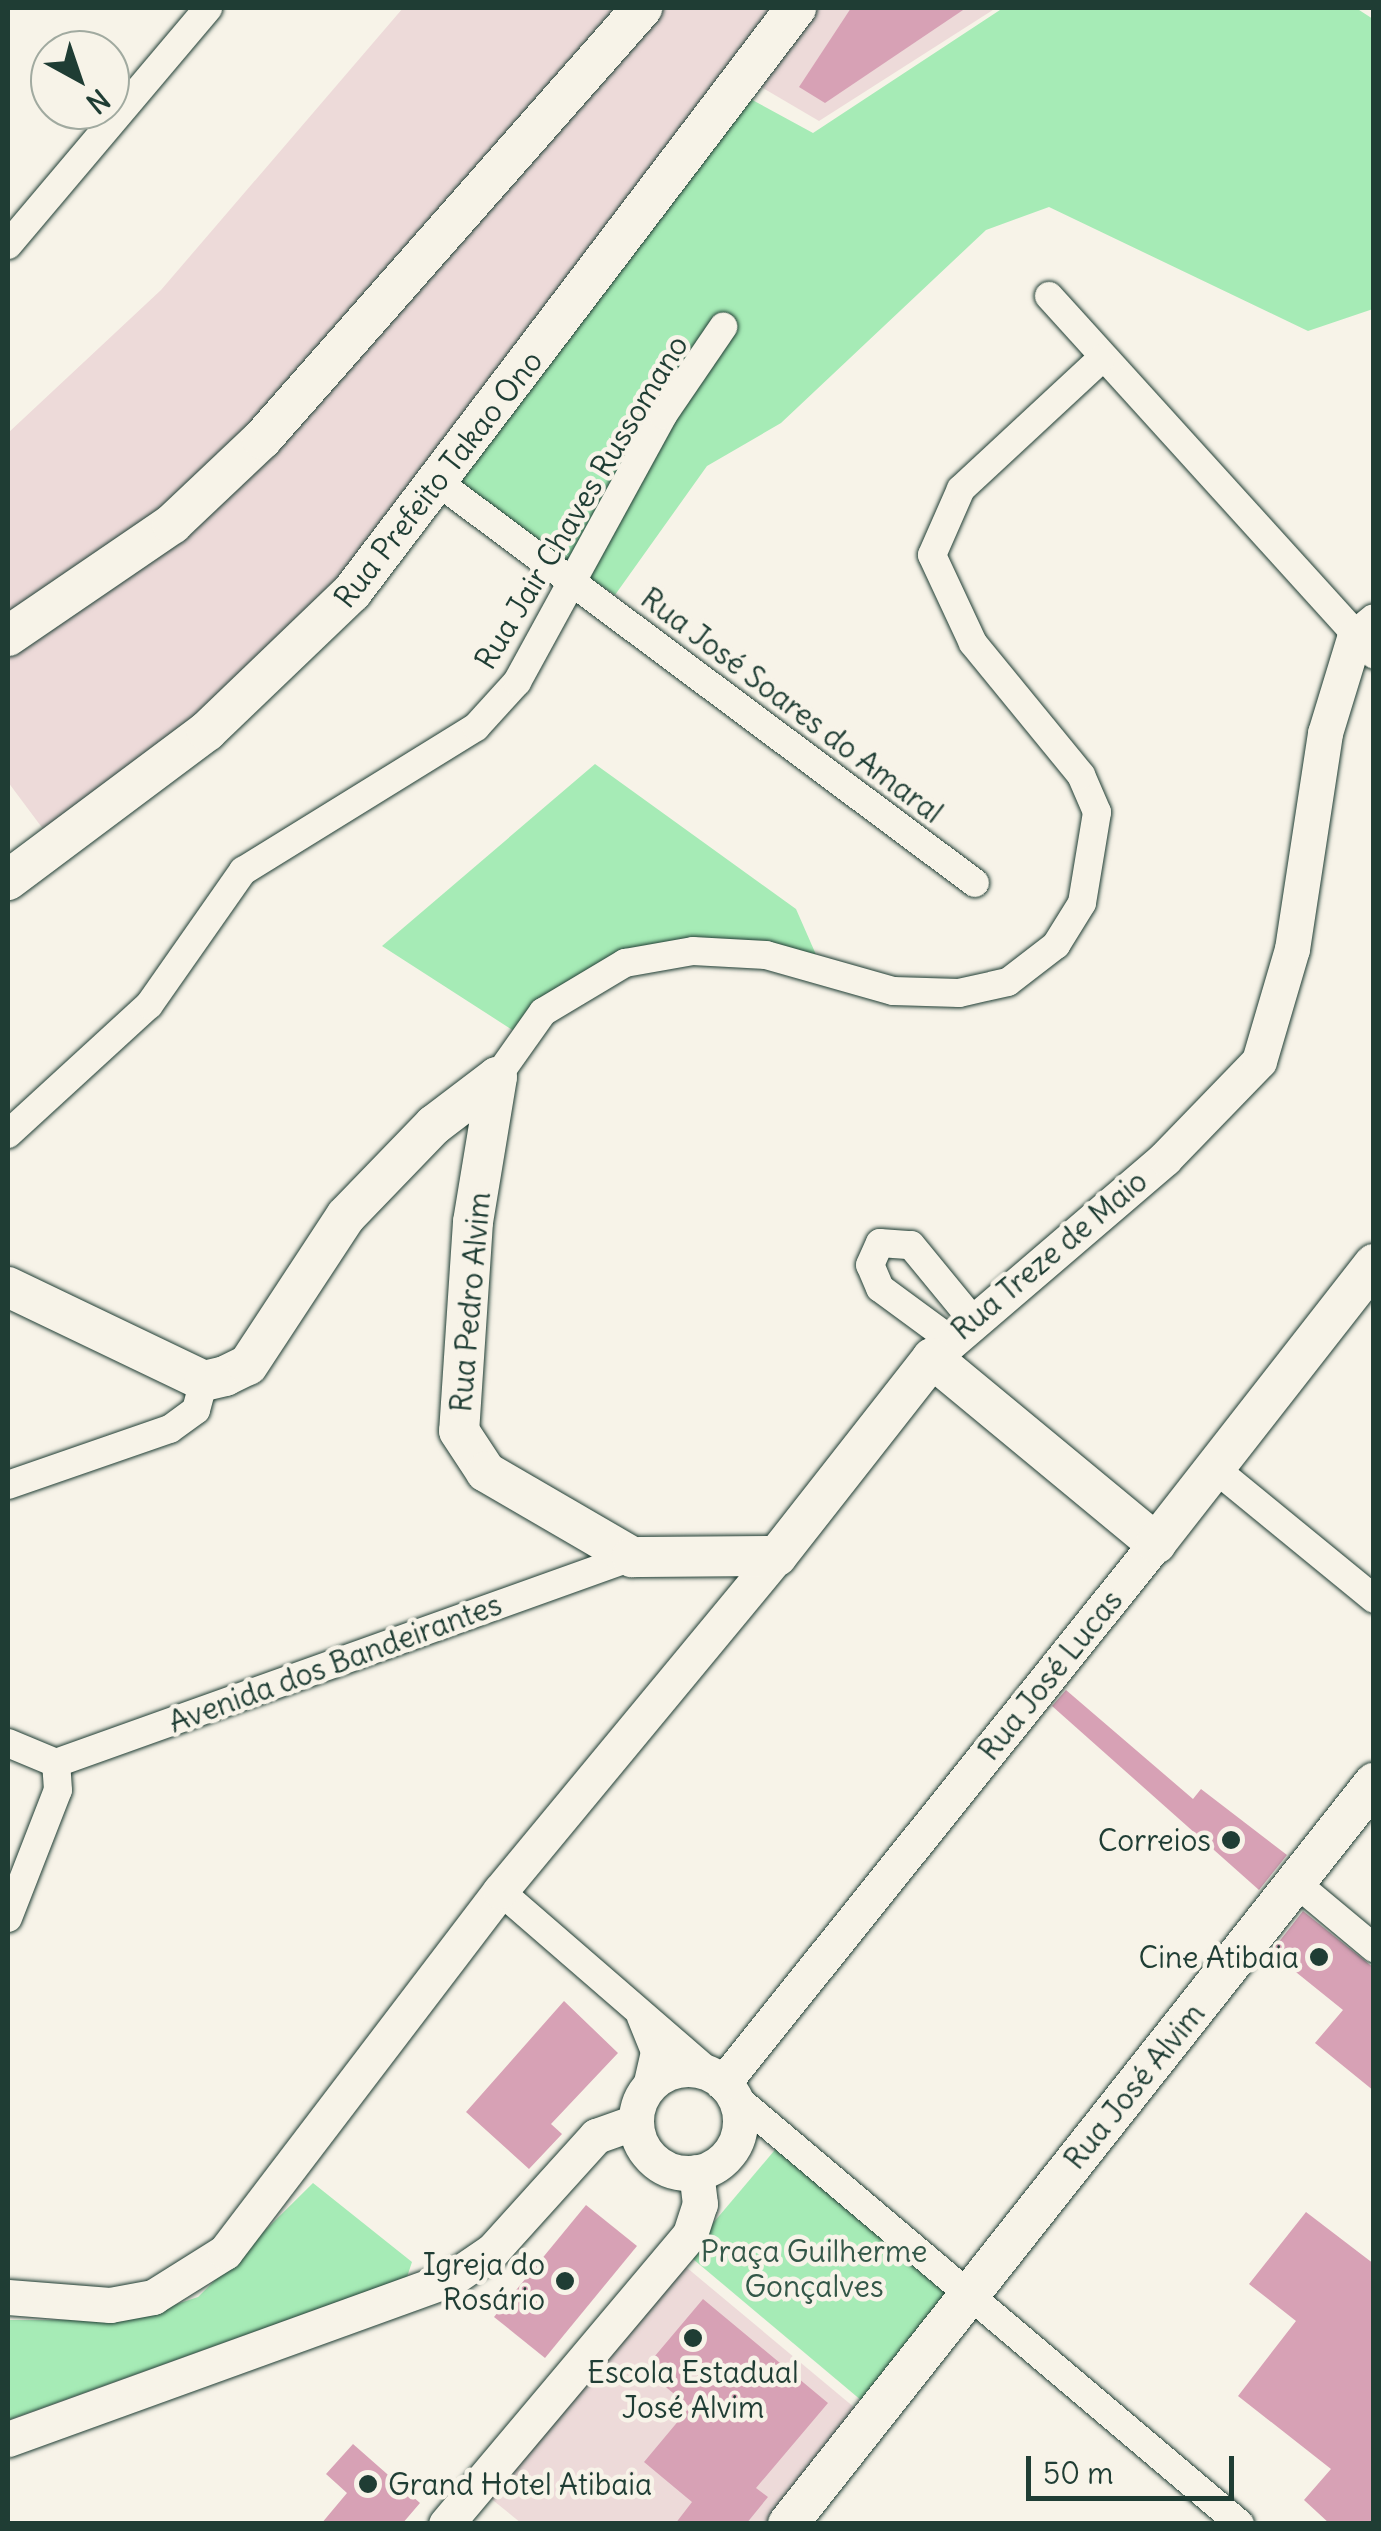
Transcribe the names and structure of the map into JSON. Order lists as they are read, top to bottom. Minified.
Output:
{"streets":{"main road":["Rua Prefeito Takao Ono","Rua Treze de Maio","Rua Pedro Alvim","Avenida dos Bandeirantes","Rua José Lucas","Rua José Alvim"],"street":["Rua Jair Chaves Russomano","Rua José Soares do Amaral"]},"crossings":[["Rua Prefeito Takao Ono","Rua José Soares do Amaral"],["Rua Jair Chaves Russomano","Rua José Soares do Amaral"],["Rua Treze de Maio","Avenida dos Bandeirantes"],["Rua Pedro Alvim","Avenida dos Bandeirantes"]],"parks":["Praça Guilherme Gonçalves"],"places":["Correios","Cine Atibaia","Igreja do Rosário","Escola Estadual José Alvim","Grand Hotel Atibaia"],"scale_bar":"50 m","north":"bottom right"}
